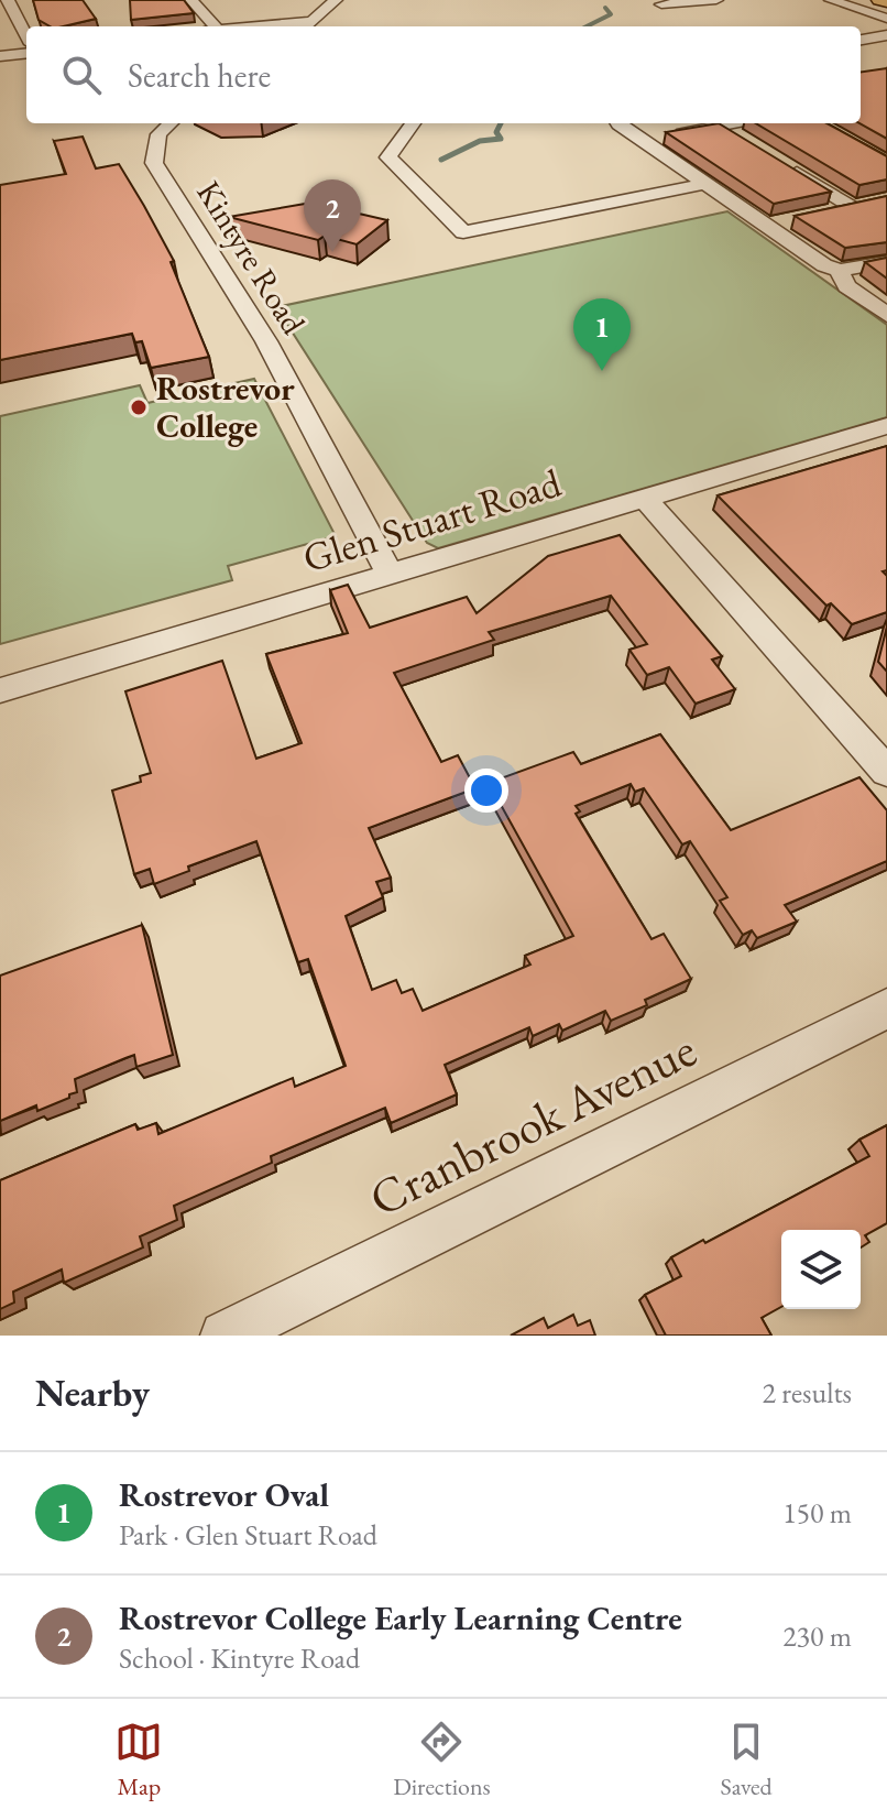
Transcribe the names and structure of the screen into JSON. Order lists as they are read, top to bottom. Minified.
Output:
{"streets":{"street":["Kintyre Road","Glen Stuart Road","Cranbrook Avenue"]},"crossings":[["Kintyre Road","Glen Stuart Road"]],"places":["Rostrevor College"],"page":{"search":"Search here","pins":["2","1"],"heading":["Nearby","2 results"],"list":[{"mark":"1","name":"Rostrevor Oval","note":"Park · Glen Stuart Road","value":"150 m"},{"mark":"2","name":"Rostrevor College Early Learning Centre","note":"School · Kintyre Road","value":"230 m"}],"nav":["Map","Directions","Saved"]}}
